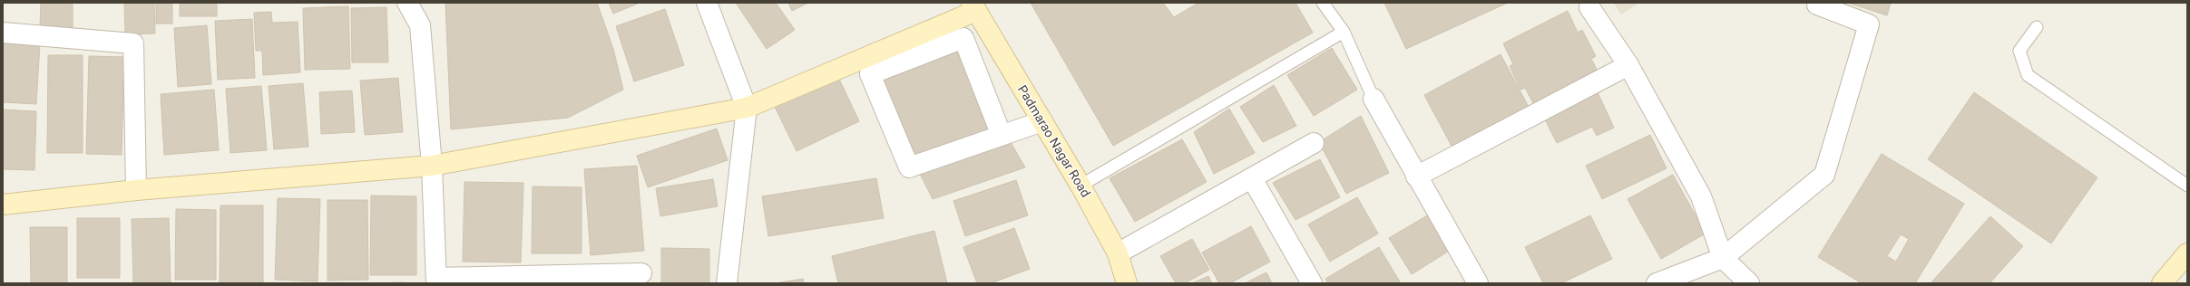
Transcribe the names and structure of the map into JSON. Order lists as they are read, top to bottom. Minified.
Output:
{"streets":{"street":["Padmarao Nagar Road"]}}
